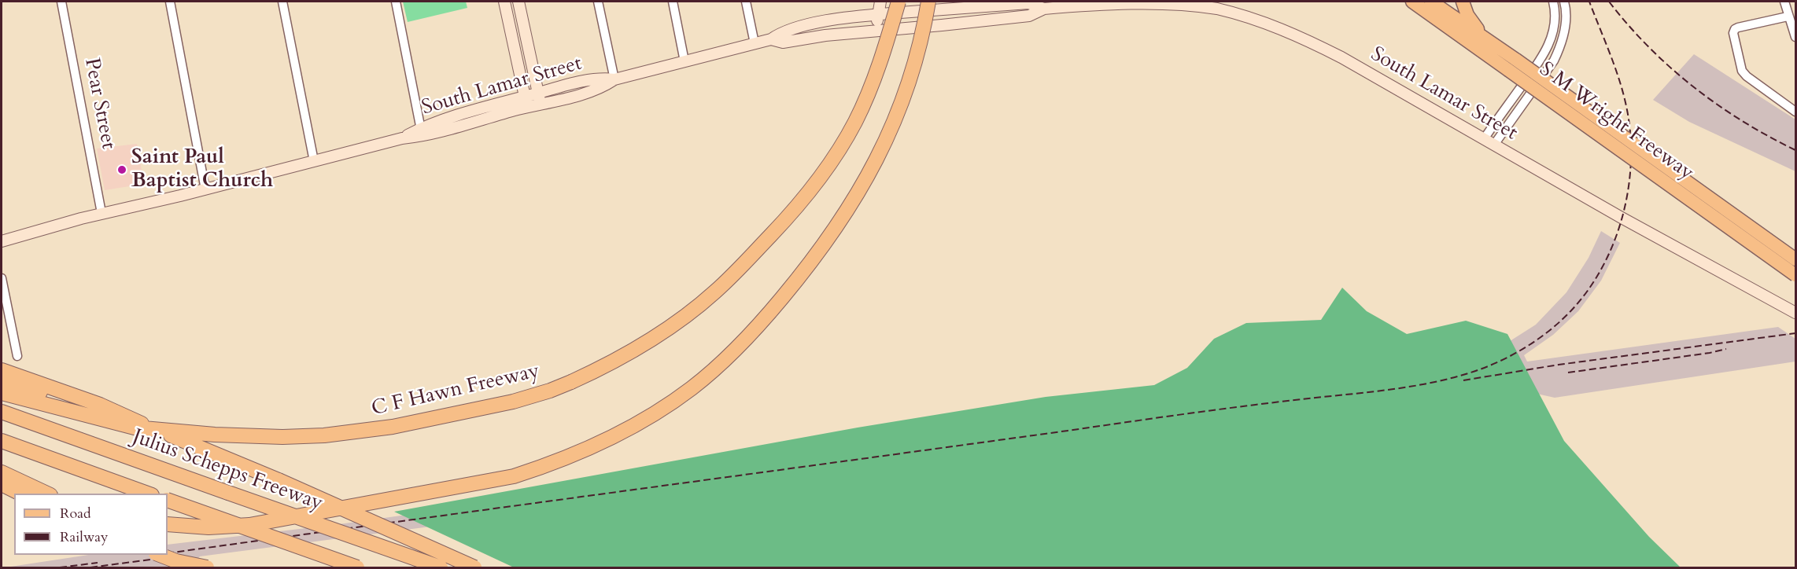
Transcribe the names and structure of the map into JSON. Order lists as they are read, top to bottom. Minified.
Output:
{"streets":{"highway":["C F Hawn Freeway","Julius Schepps Freeway"],"main road":["South Lamar Street","S M Wright Freeway"],"street":["Pear Street"]},"crossings":[["South Lamar Street","Pear Street"]],"places":["Saint Paul Baptist Church"],"legend":["Road","Railway"]}
